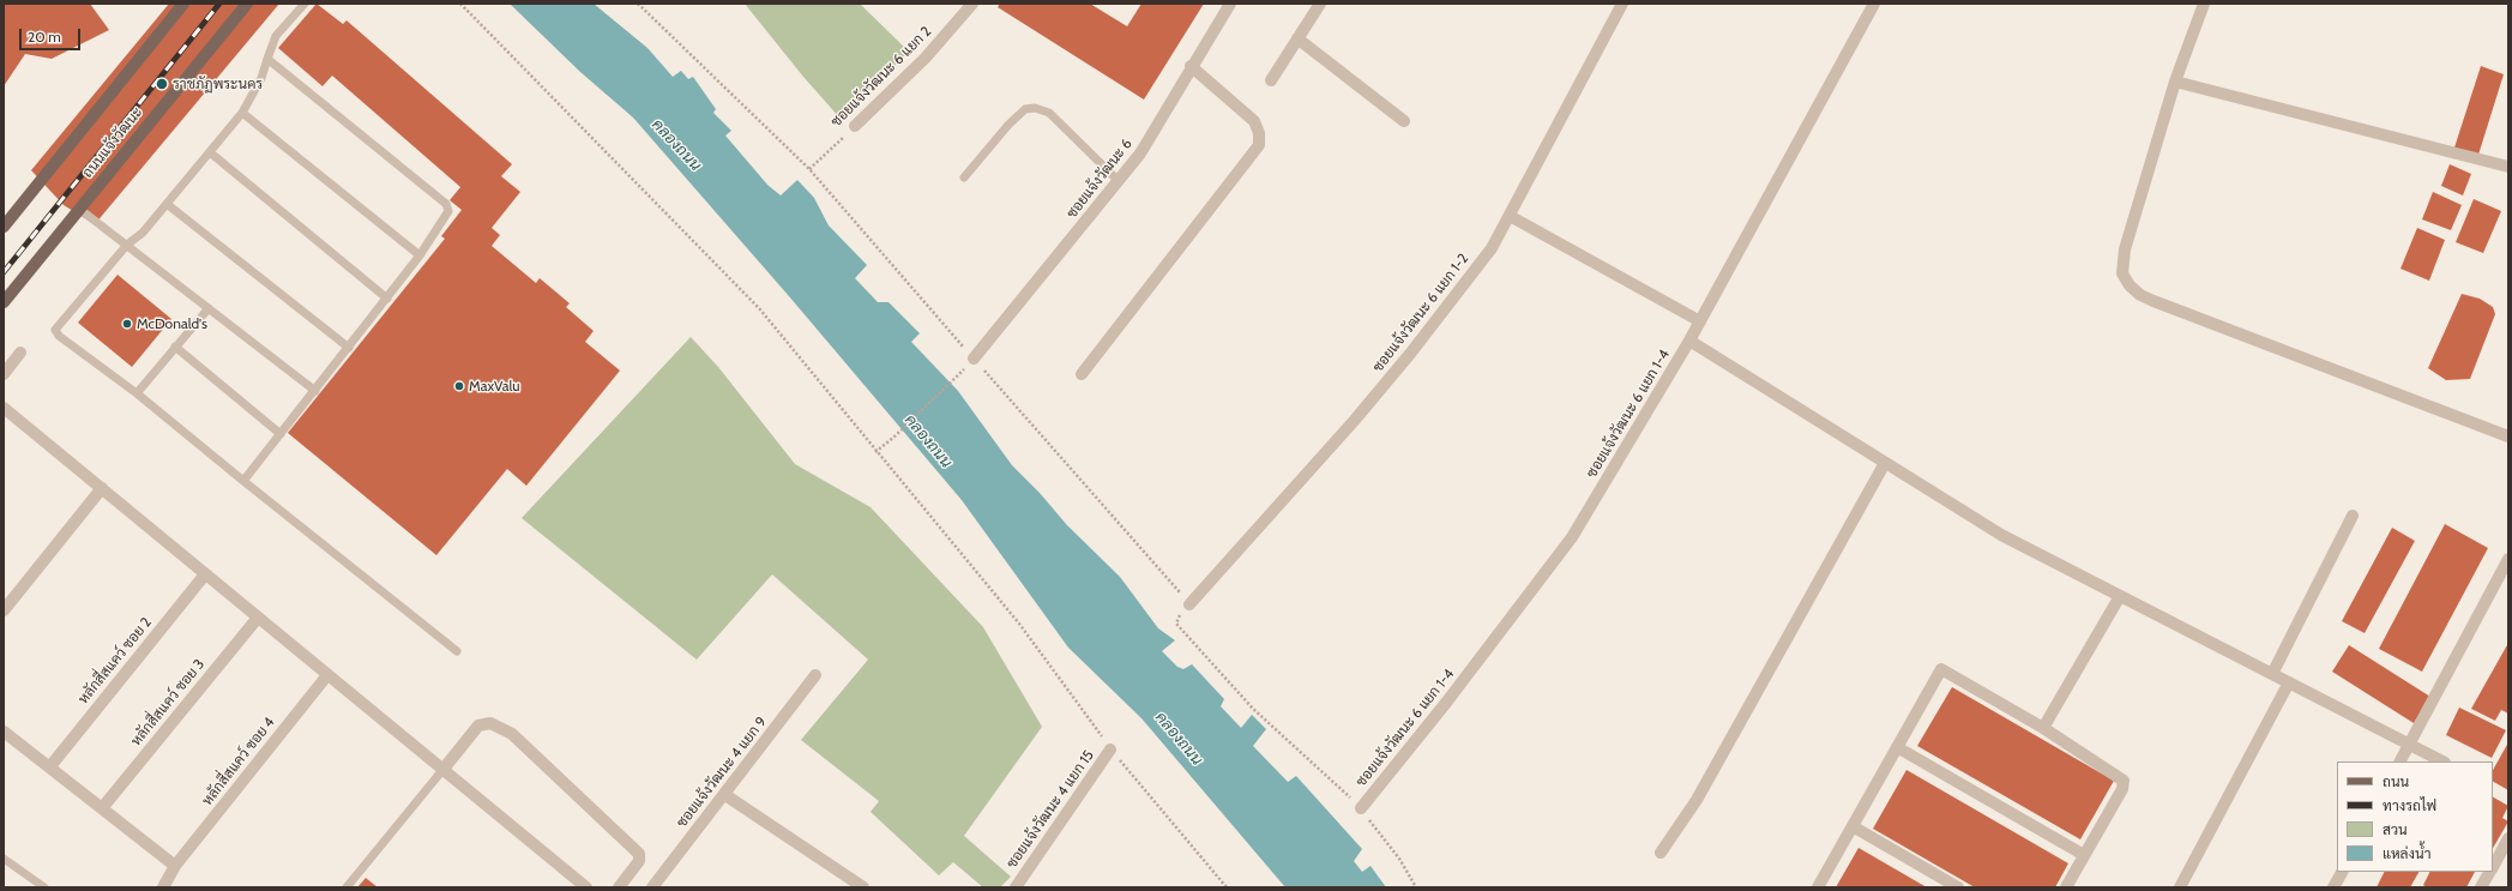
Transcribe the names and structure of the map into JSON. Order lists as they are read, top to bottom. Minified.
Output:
{"streets":{"main road":["ถนนแจ้งวัฒนะ"],"street":["ซอยแจ้งวัฒนะ 6 แยก 2","ซอยแจ้งวัฒนะ 6","ซอยแจ้งวัฒนะ 6 แยก 1-2","ซอยแจ้งวัฒนะ 6 แยก 1-4","หลักสี่สแคว์ ซอย 2","หลักสี่สแคว์ ซอย 3","หลักสี่สแคว์ ซอย 4","ซอยแจ้งวัฒนะ 4 แยก 9","ซอยแจ้งวัฒนะ 4 แยก 15"]},"water":["คลองถนน"],"places":["ราชภัฏพระนคร","McDonald's","MaxValu"],"legend":["ถนน","ทางรถไฟ","สวน","แหล่งน้ำ"],"scale_bar":"20 m"}
